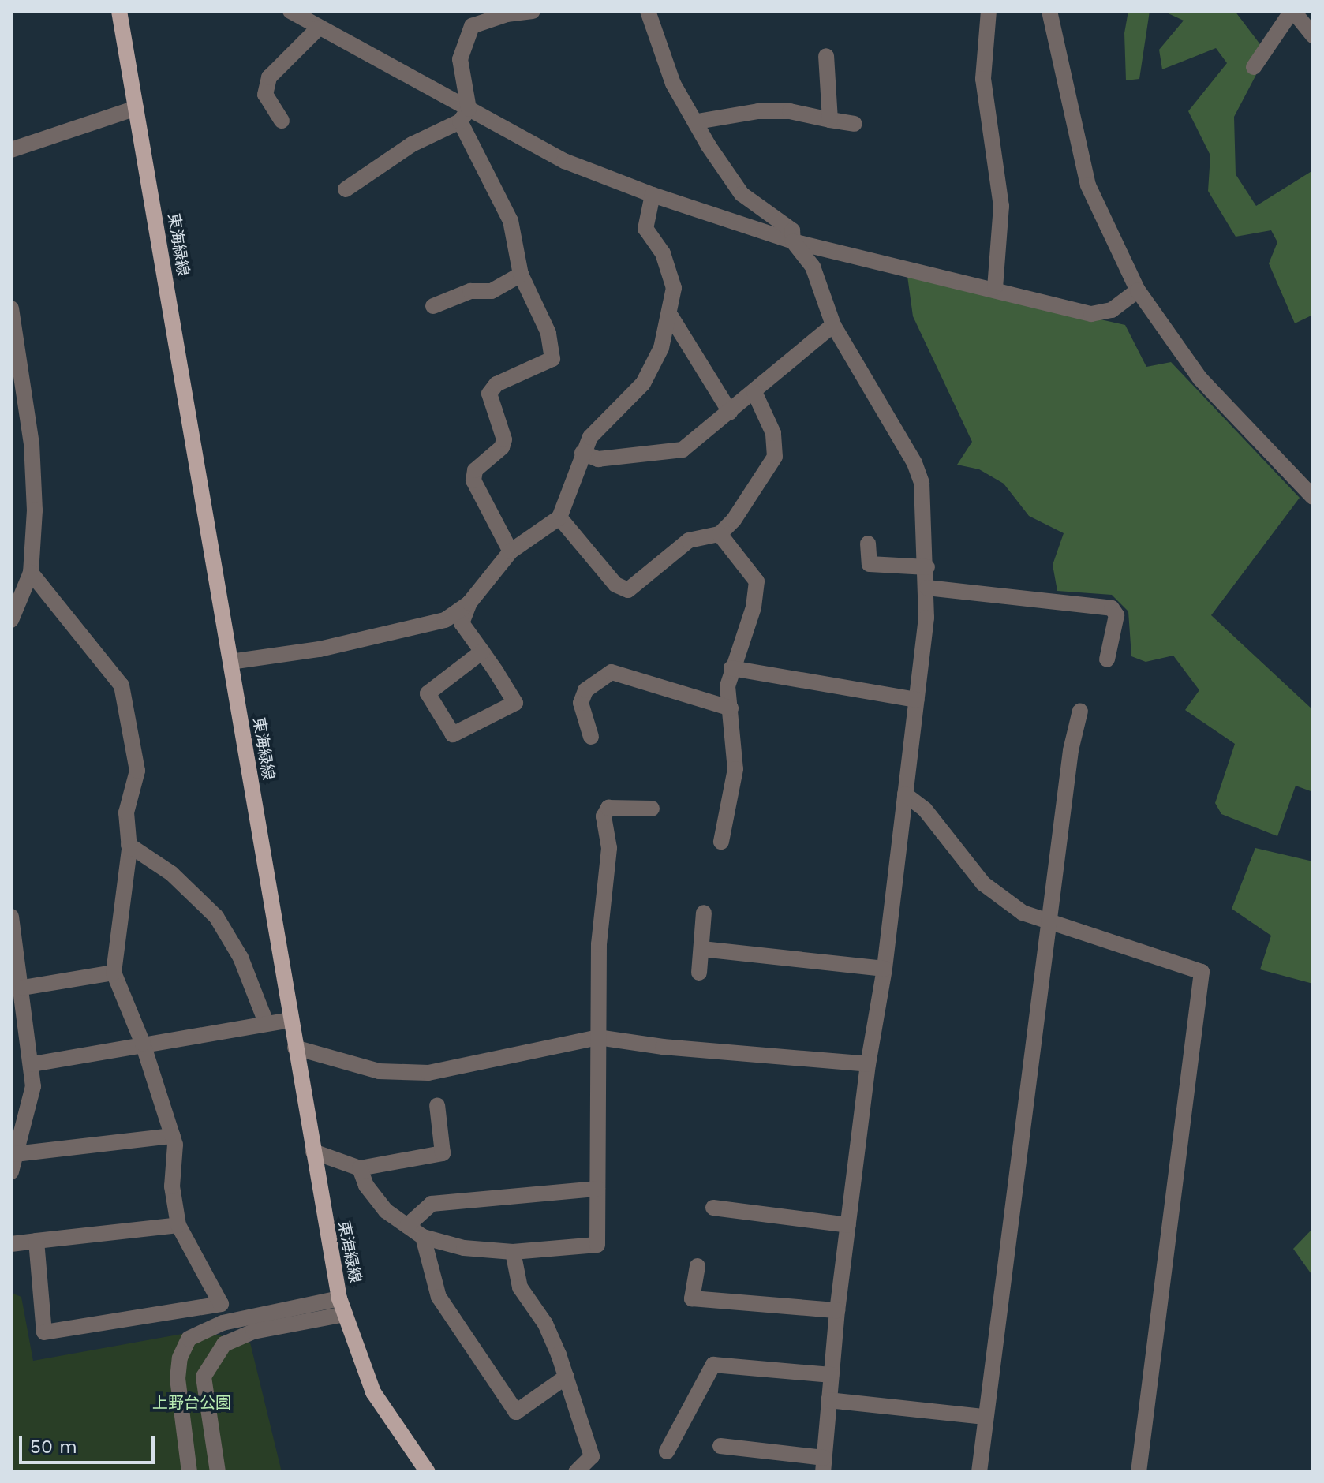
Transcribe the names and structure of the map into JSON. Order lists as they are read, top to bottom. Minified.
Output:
{"streets":{"main road":["東海緑線"]},"parks":["上野台公園"],"scale_bar":"50 m"}
